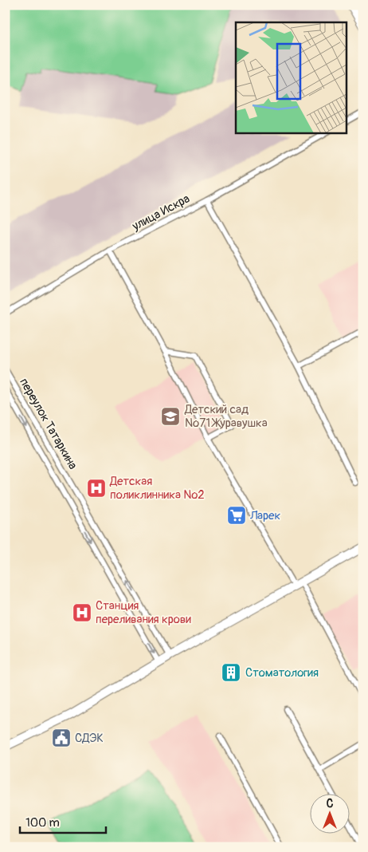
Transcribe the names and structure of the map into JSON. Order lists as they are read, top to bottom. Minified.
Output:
{"streets":{"street":["улица Искра","переулок Татаркина"]},"places":{"school or university":["Детский сад №71 Журавушка"],"hospital":["Детская поликлинника №2","Станция переливания крови"],"supermarket":["Ларек"],"building":["Стоматология"],"public building":["СДЭК"]},"scale_bar":"100 m","north":"top"}
